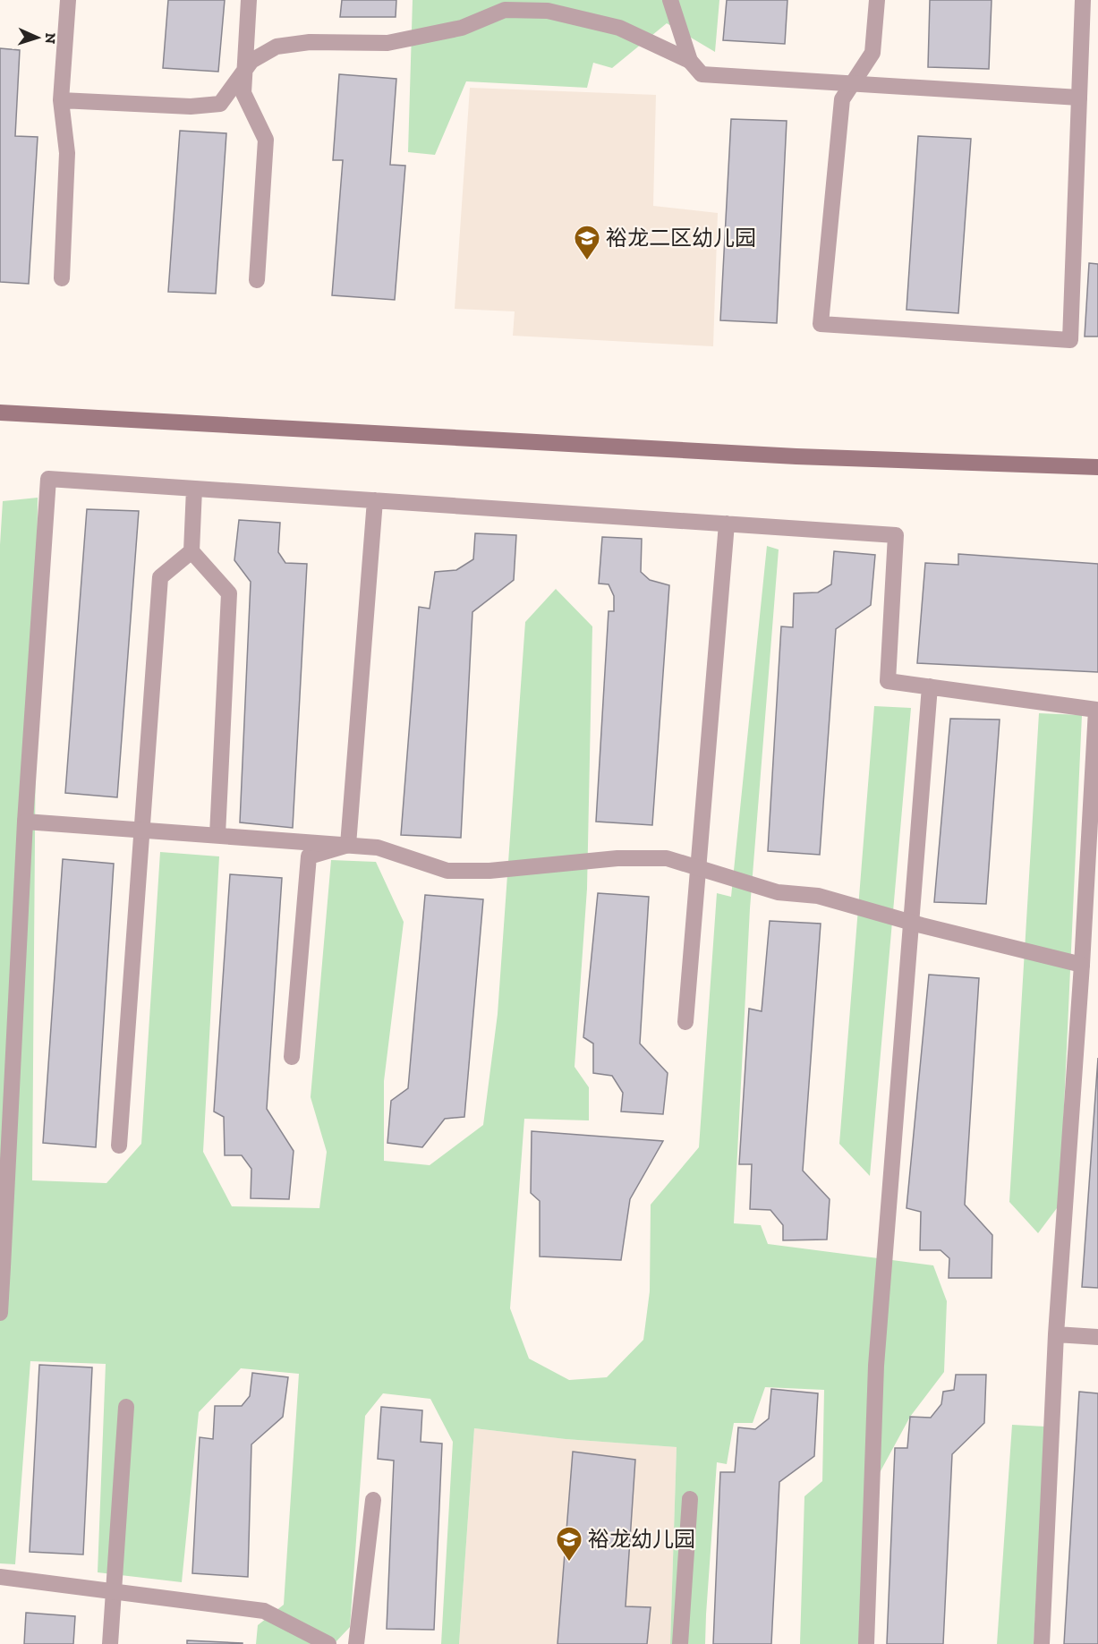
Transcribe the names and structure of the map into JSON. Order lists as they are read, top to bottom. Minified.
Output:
{"places":{"school or university":["裕龙二区幼儿园","裕龙幼儿园"]},"north":"right"}
